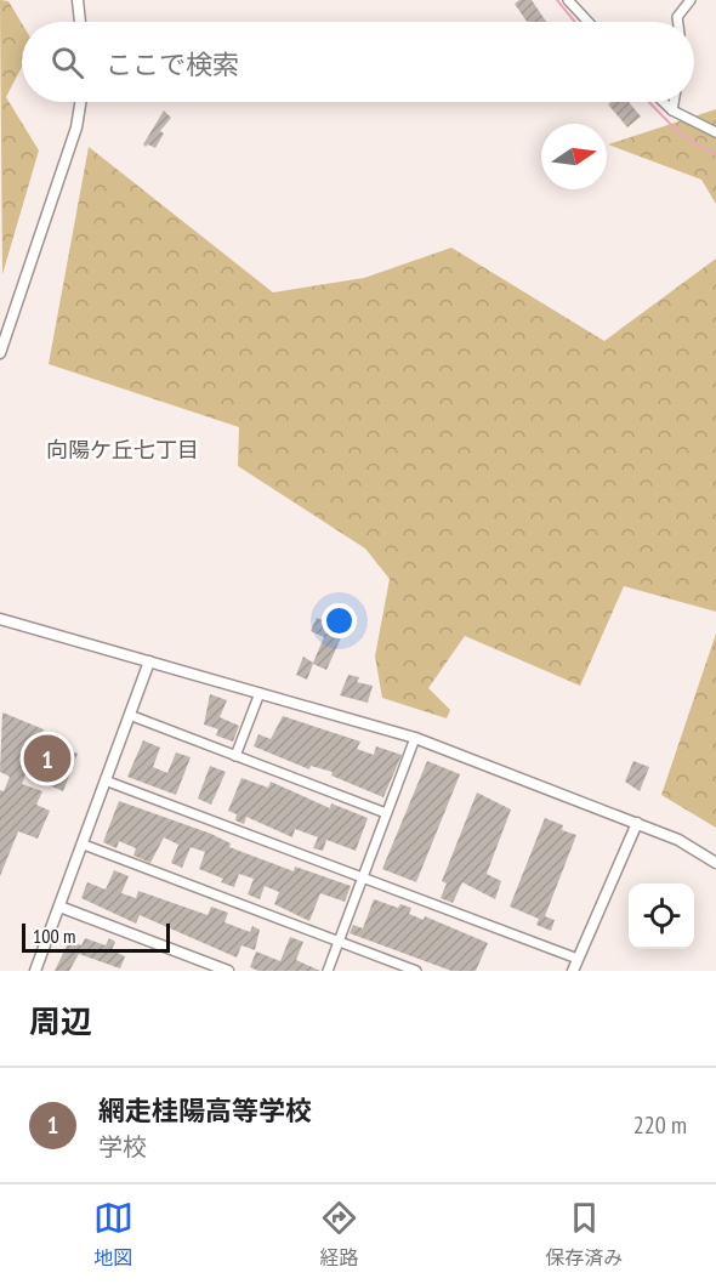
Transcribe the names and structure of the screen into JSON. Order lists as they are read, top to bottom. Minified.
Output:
{"districts":["向陽ケ丘七丁目"],"scale_bar":"100 m","north":"right","page":{"search":"ここで検索","pins":"1","scale":"100 m","heading":"周辺","list":[{"mark":"1","name":"網走桂陽高等学校","note":"学校","value":"220 m"}],"nav":["地図","経路","保存済み"]}}
